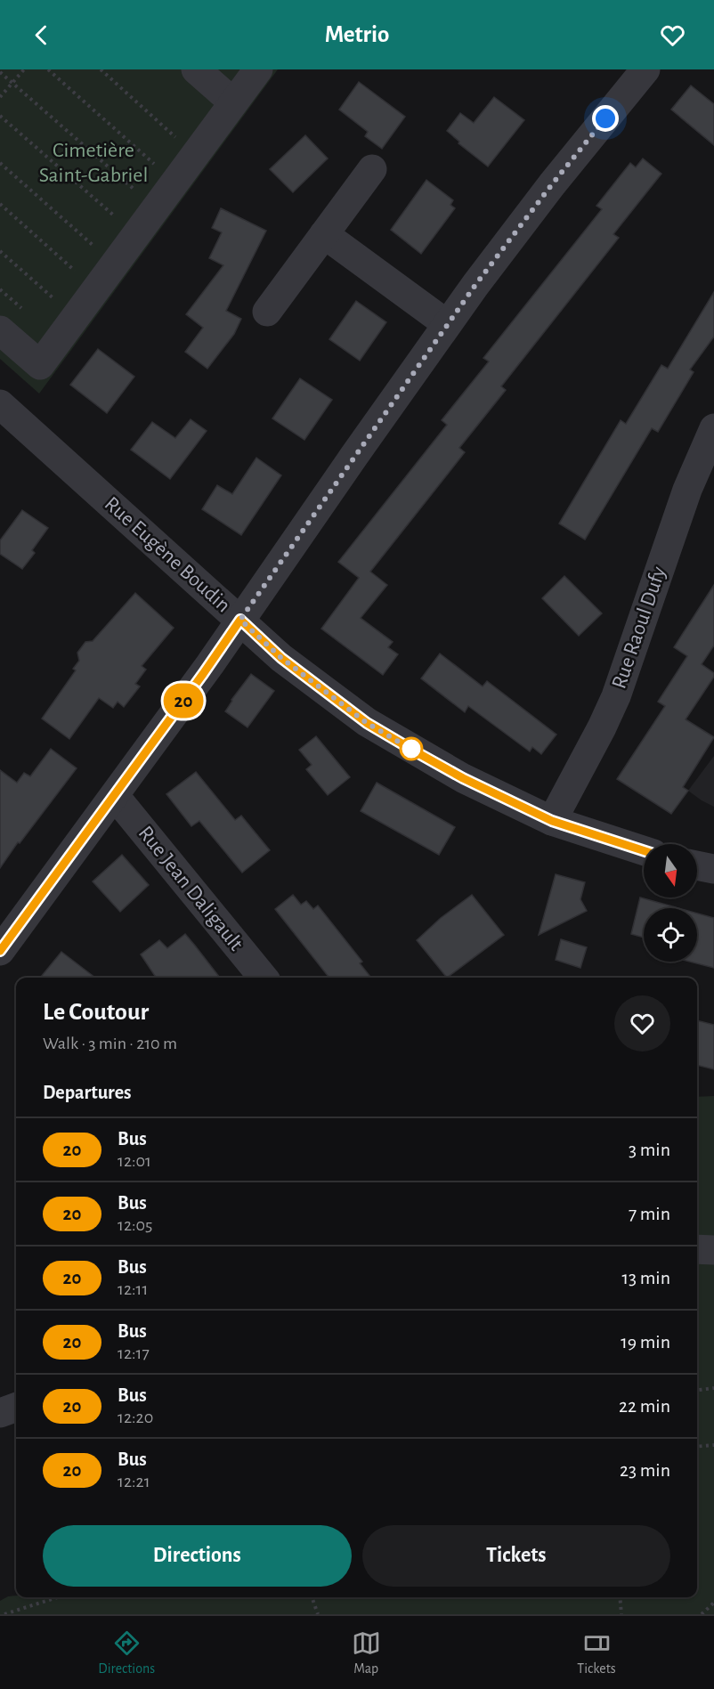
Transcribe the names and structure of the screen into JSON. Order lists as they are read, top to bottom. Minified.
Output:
{"streets":{"street":["Rue Eugène Boudin","Rue Raoul Dufy","Rue Jean Daligault"]},"crossings":[["Rue Eugène Boudin","Rue Raoul Dufy"]],"parks":["Cimetière Saint-Gabriel"],"lines":["bus line 20"],"north":"bottom","page":{"header":"Metrio","on_map":"20","heading":[["Le Coutour","Walk · 3 min · 210 m"],"Departures"],"list":[{"mark":"20","name":"Bus","note":"12:01","value":"3 min"},{"mark":"20","name":"Bus","note":"12:05","value":"7 min"},{"mark":"20","name":"Bus","note":"12:11","value":"13 min"},{"mark":"20","name":"Bus","note":"12:17","value":"19 min"},{"mark":"20","name":"Bus","note":"12:20","value":"22 min"},{"mark":"20","name":"Bus","note":"12:21","value":"23 min"}],"buttons":["Directions","Tickets"],"tabs":["Directions","Map","Tickets"]}}
